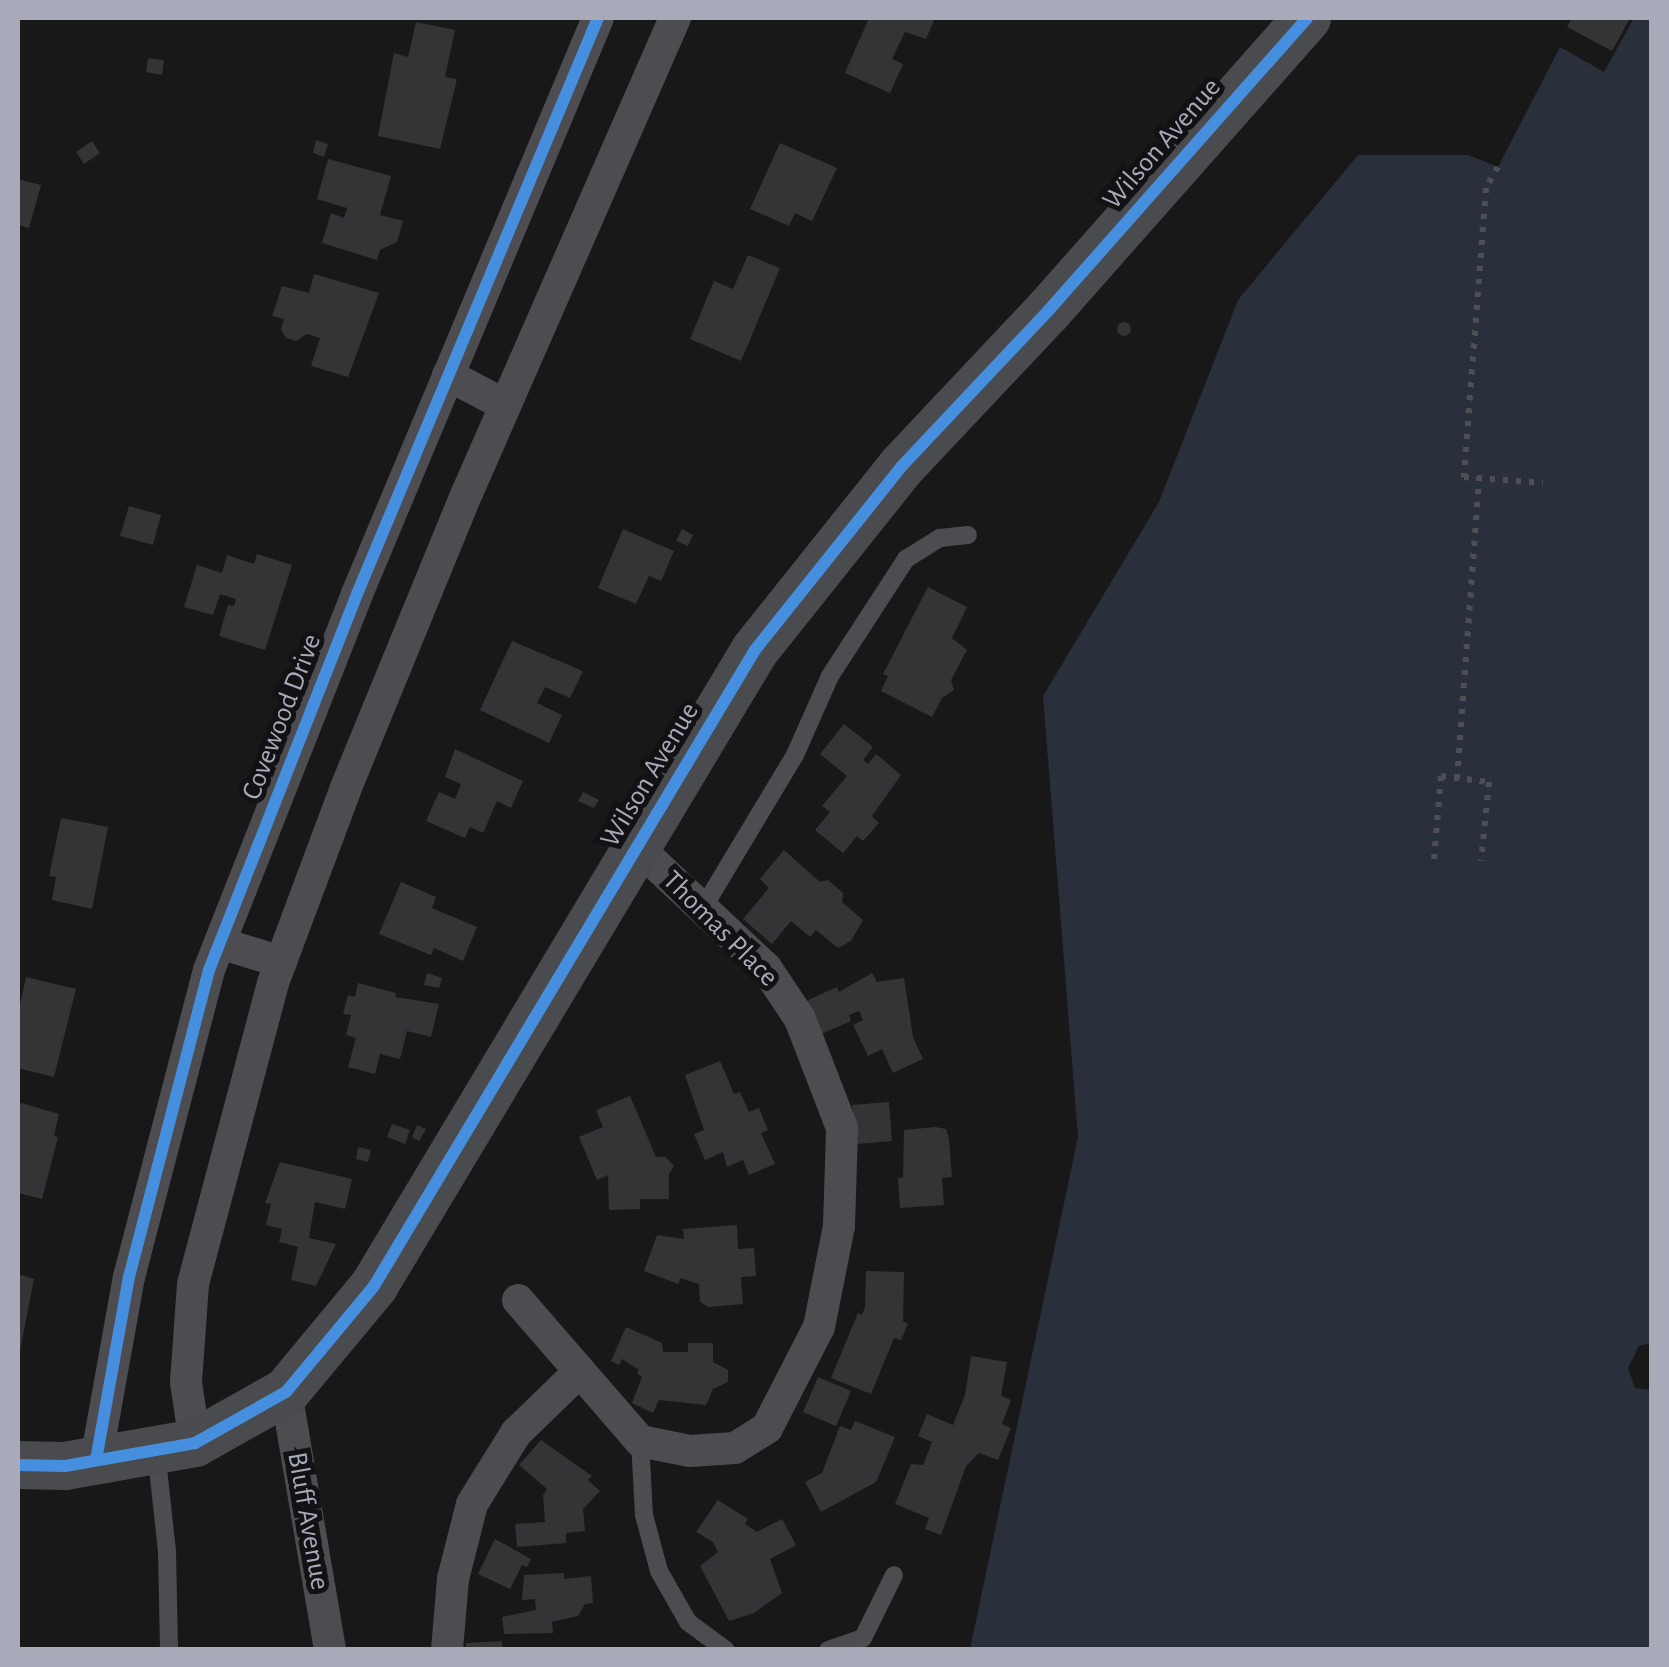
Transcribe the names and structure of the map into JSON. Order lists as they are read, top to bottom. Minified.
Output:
{"streets":{"main road":["Wilson Avenue"],"street":["Covewood Drive","Thomas Place","Bluff Avenue"]},"crossings":[["Wilson Avenue","Covewood Drive"],["Wilson Avenue","Thomas Place"],["Wilson Avenue","Bluff Avenue"]]}
